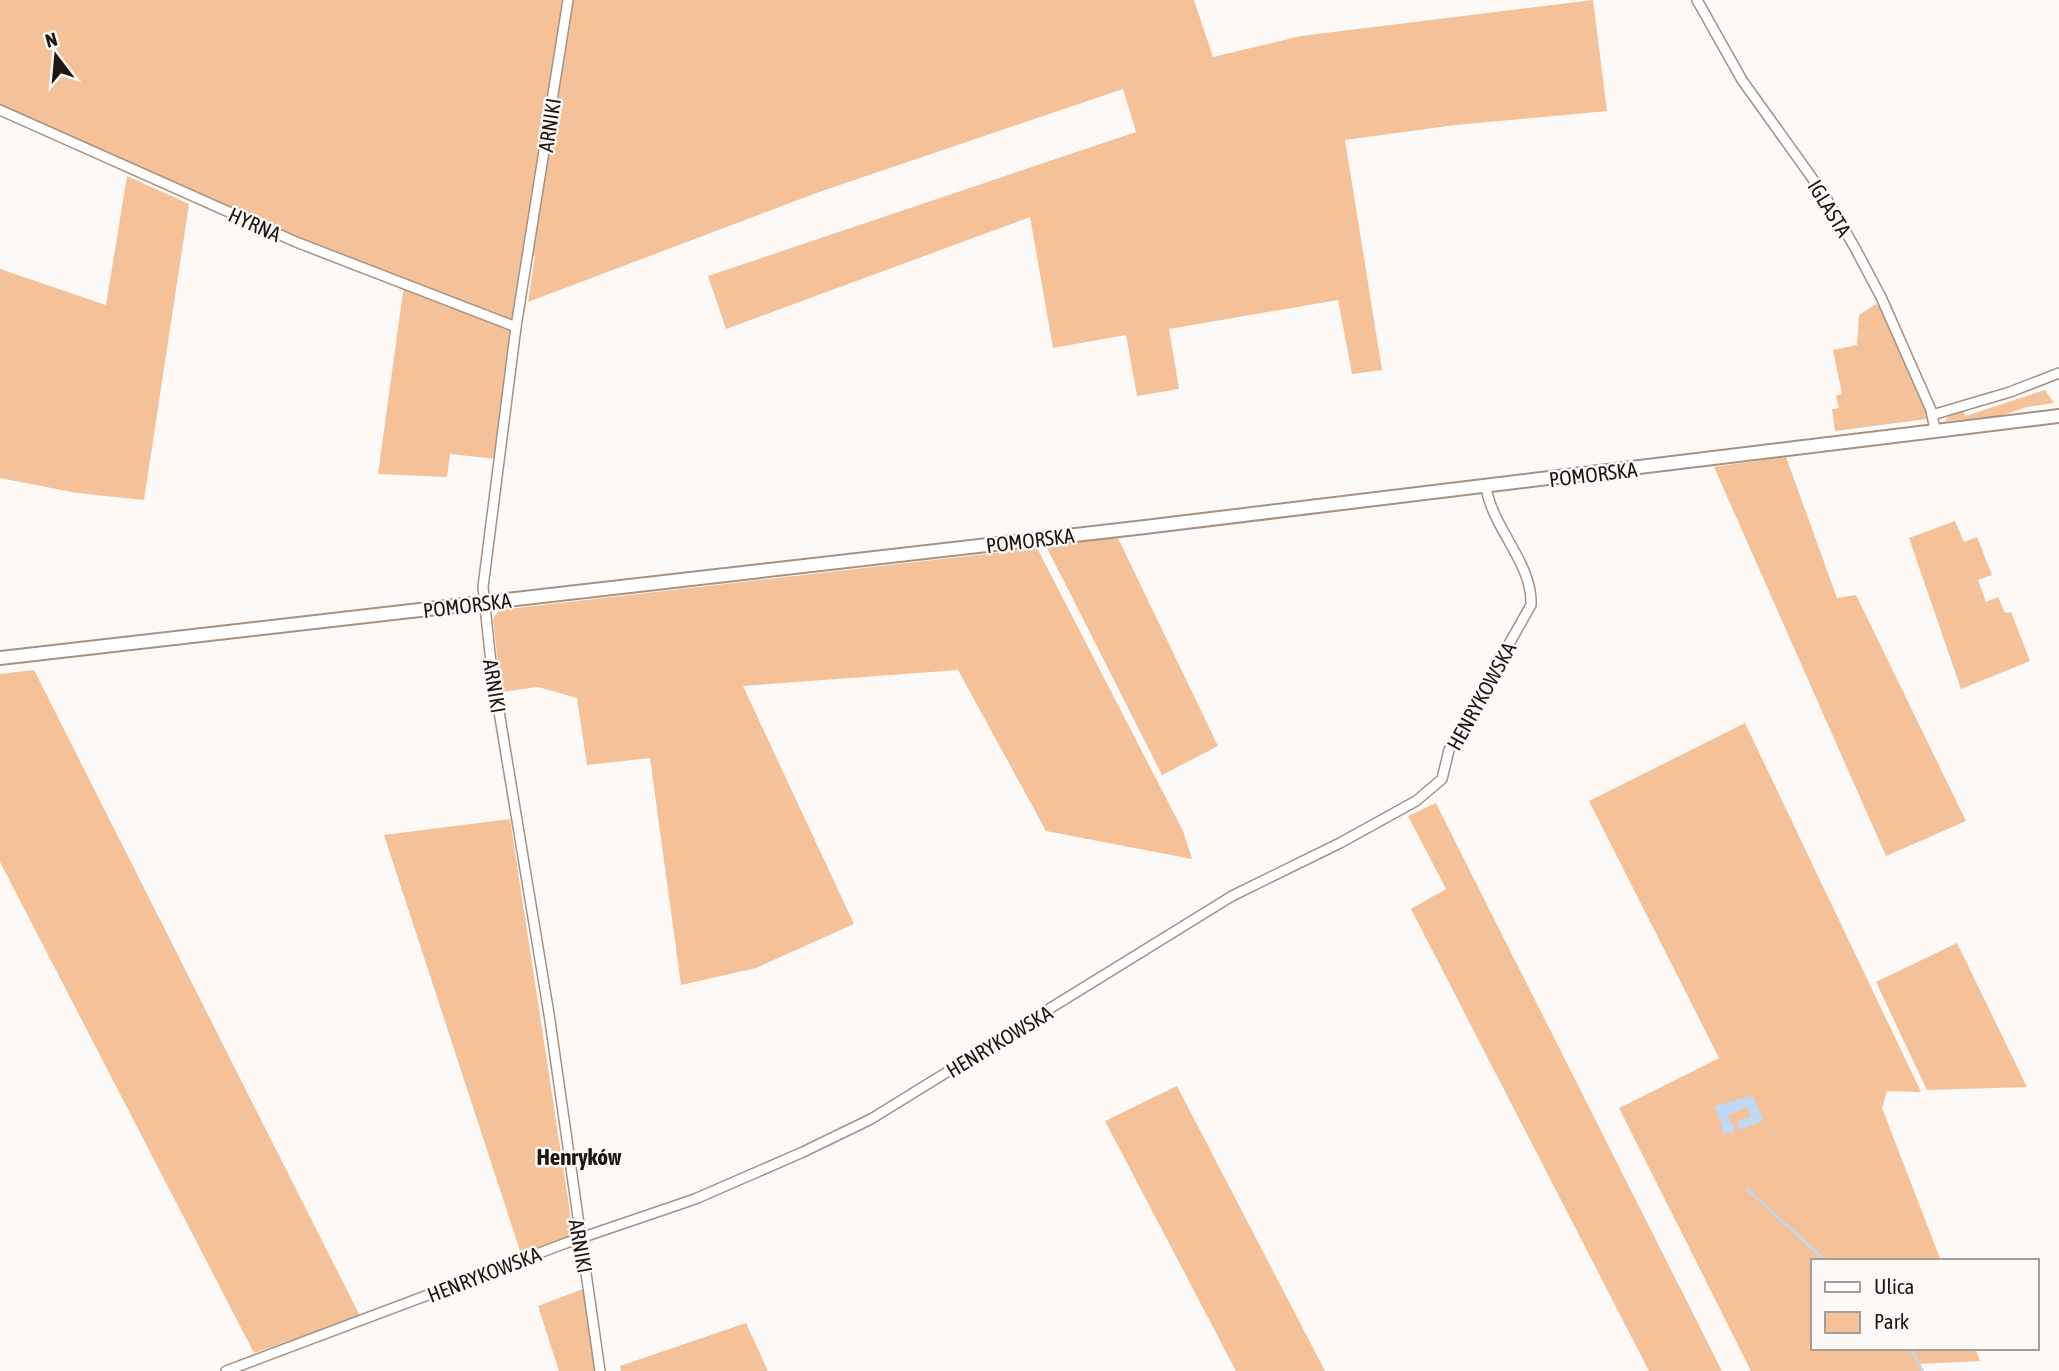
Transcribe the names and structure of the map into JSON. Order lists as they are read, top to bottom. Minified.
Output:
{"streets":{"street":["ARNIKI","IGLASTA","HYRNA","POMORSKA","HENRYKOWSKA"]},"crossings":[["ARNIKI","HYRNA"],["ARNIKI","POMORSKA"],["ARNIKI","HENRYKOWSKA"],["IGLASTA","POMORSKA"],["POMORSKA","HENRYKOWSKA"]],"districts":["Henryków"],"legend":["Ulica","Park"],"north":"top"}
